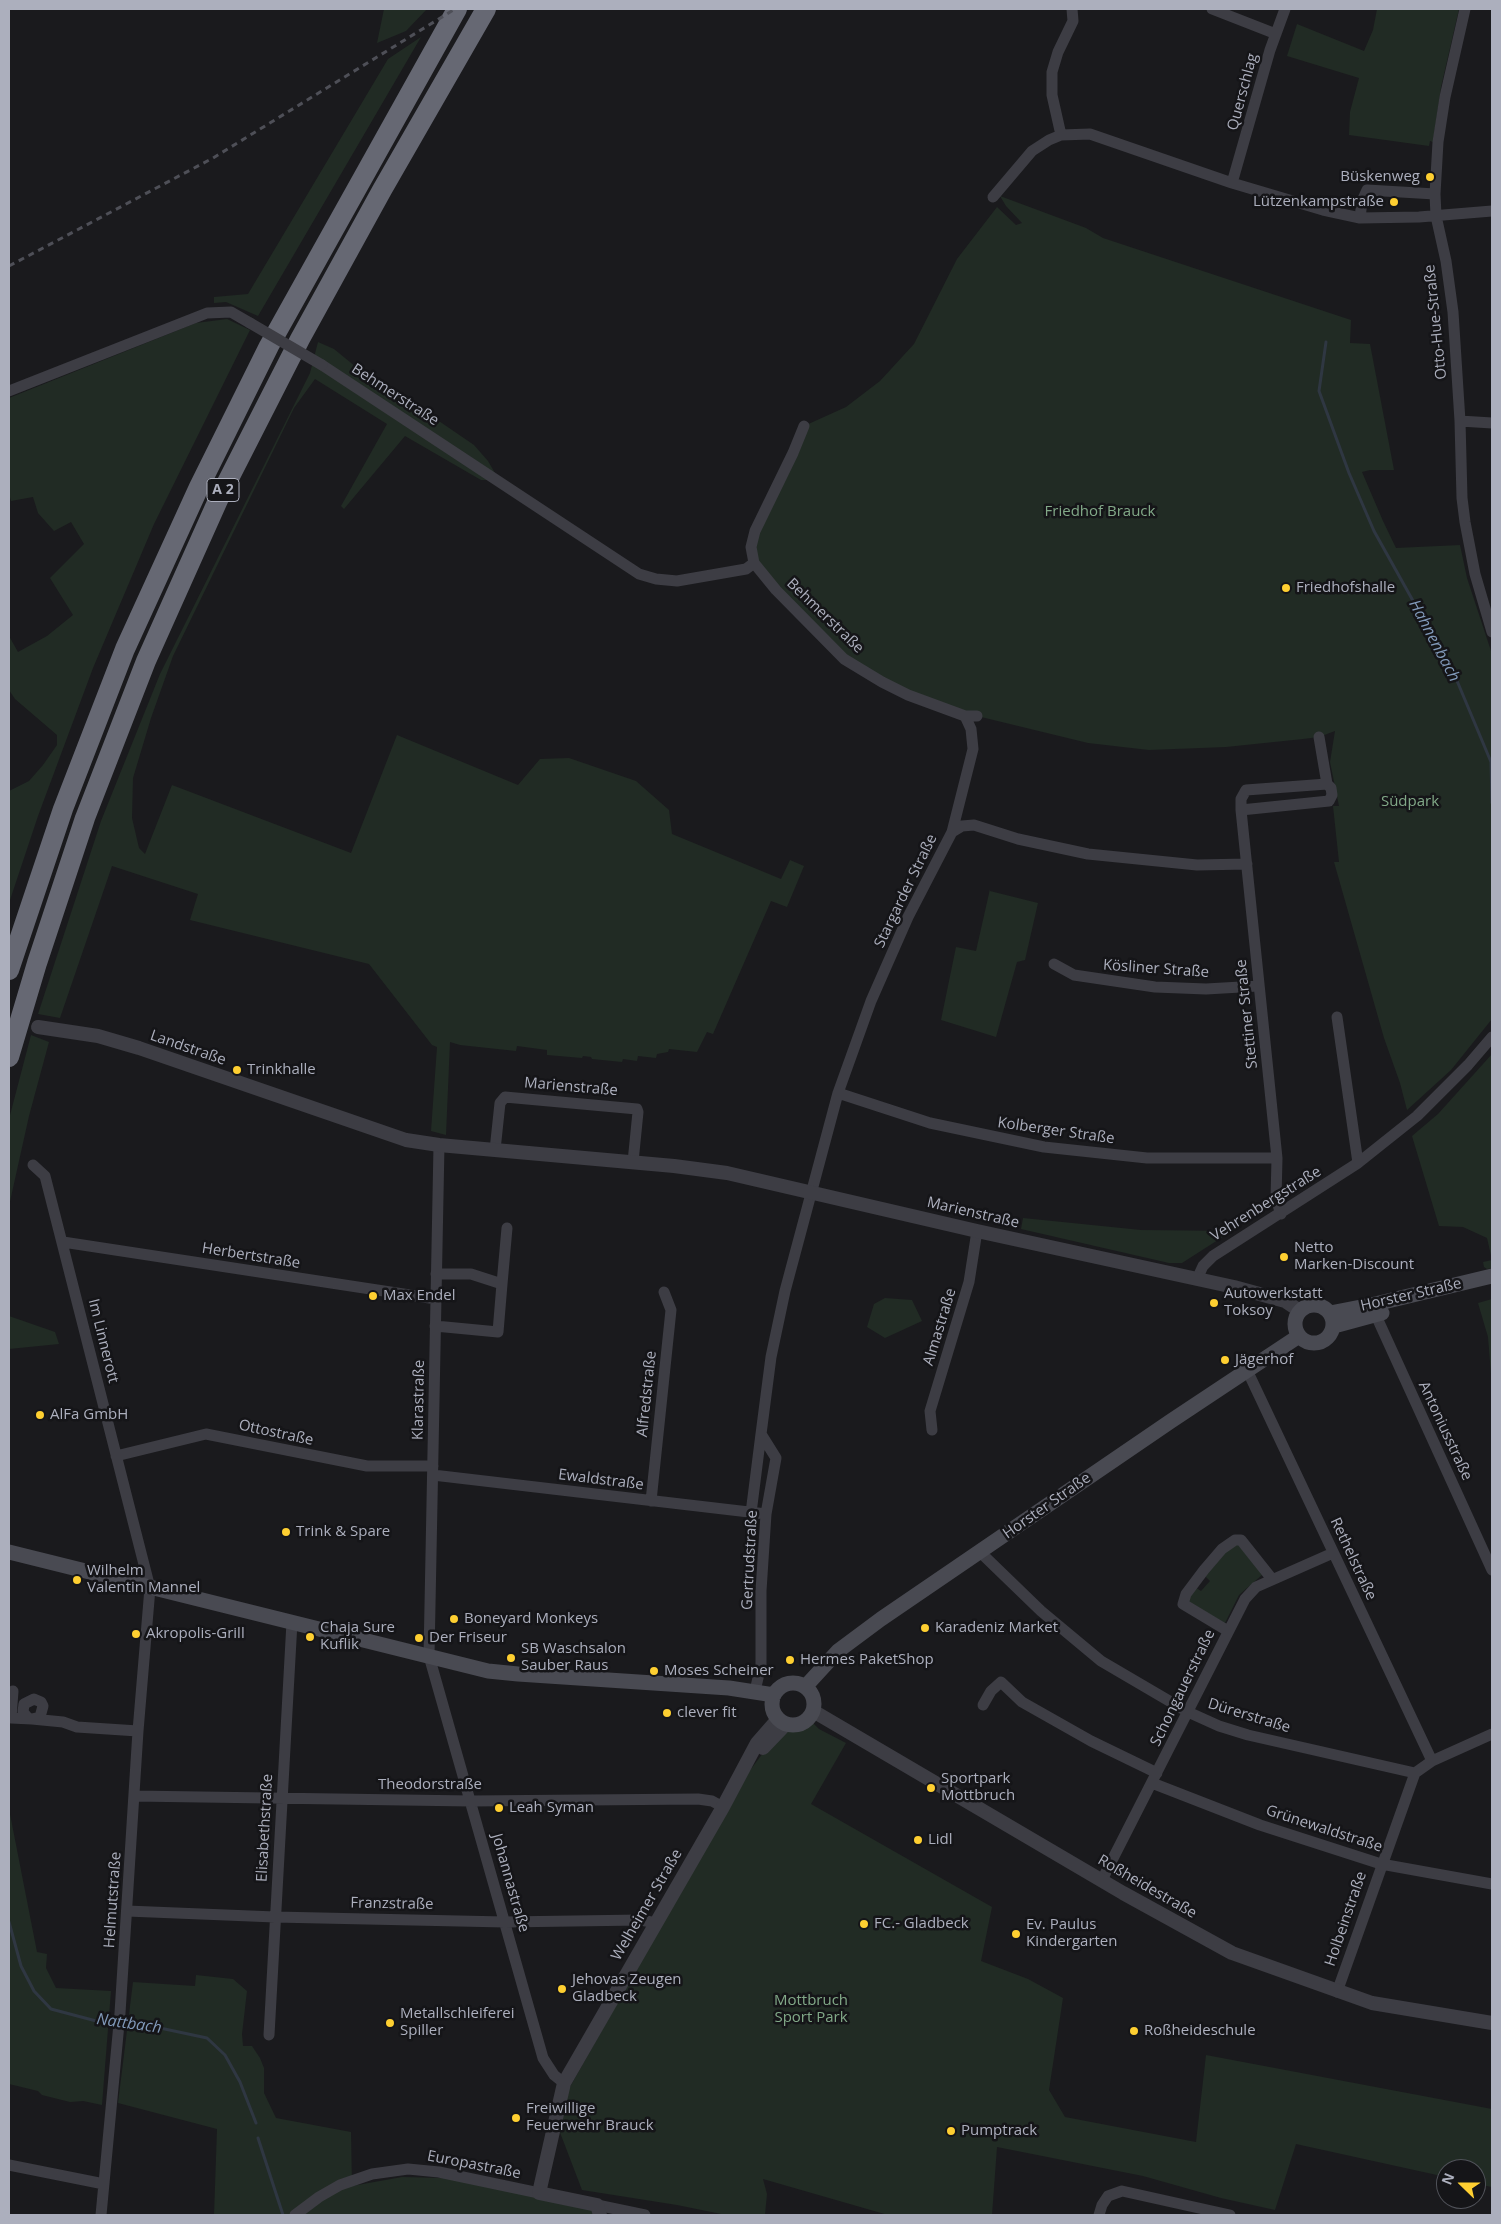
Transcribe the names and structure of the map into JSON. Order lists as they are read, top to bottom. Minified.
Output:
{"streets":{"highway":["A 2"],"main road":["Horster Straße"],"street":["Querschlag","Otto-Hue-Straße","Behmerstraße","Stargarder Straße","Kösliner Straße","Stettiner Straße","Landstraße","Marienstraße","Kolberger Straße","Vehrenbergstraße","Herbertstraße","Almastraße","Im Linnerott","Alfredstraße","Klarastraße","Antoniusstraße","Ottostraße","Ewaldstraße","Rethelstraße","Gertrudstraße","Schongauerstraße","Dürerstraße","Theodorstraße","Elisabethstraße","Grünewaldstraße","Johannastraße","Roßheidestraße","Helmutstraße","Franzstraße","Welheimer Straße","Holbeinstraße","Europastraße"]},"crossings":[["Behmerstraße","Stargarder Straße"],["Stargarder Straße","Stettiner Straße"],["Stargarder Straße","Marienstraße"],["Stargarder Straße","Kolberger Straße"],["Stargarder Straße","Gertrudstraße"],["Kösliner Straße","Stettiner Straße"],["Stettiner Straße","Kolberger Straße"],["Stettiner Straße","Vehrenbergstraße"],["Landstraße","Marienstraße"],["Landstraße","Klarastraße"],["Marienstraße","Vehrenbergstraße"],["Marienstraße","Horster Straße"],["Marienstraße","Almastraße"],["Marienstraße","Klarastraße"],["Marienstraße","Gertrudstraße"],["Herbertstraße","Im Linnerott"],["Herbertstraße","Klarastraße"],["Horster Straße","Antoniusstraße"],["Horster Straße","Rethelstraße"],["Horster Straße","Dürerstraße"],["Horster Straße","Roßheidestraße"],["Horster Straße","Welheimer Straße"],["Im Linnerott","Ottostraße"],["Im Linnerott","Helmutstraße"],["Alfredstraße","Ewaldstraße"],["Klarastraße","Ottostraße"],["Klarastraße","Ewaldstraße"],["Klarastraße","Johannastraße"],["Ottostraße","Ewaldstraße"],["Ewaldstraße","Gertrudstraße"],["Rethelstraße","Schongauerstraße"],["Schongauerstraße","Dürerstraße"],["Schongauerstraße","Grünewaldstraße"],["Schongauerstraße","Roßheidestraße"],["Dürerstraße","Holbeinstraße"],["Theodorstraße","Elisabethstraße"],["Theodorstraße","Johannastraße"],["Theodorstraße","Helmutstraße"],["Theodorstraße","Welheimer Straße"],["Elisabethstraße","Franzstraße"],["Grünewaldstraße","Holbeinstraße"],["Johannastraße","Franzstraße"],["Johannastraße","Welheimer Straße"],["Roßheidestraße","Welheimer Straße"],["Roßheidestraße","Holbeinstraße"],["Helmutstraße","Franzstraße"],["Franzstraße","Welheimer Straße"],["Welheimer Straße","Europastraße"]],"water":["Hahnenbach","Nattbach"],"parks":["Friedhof Brauck","Südpark","Mottbruch Sport Park"],"places":["Büskenweg","Lützenkampstraße","Friedhofshalle","Trinkhalle","Netto Marken-Discount","Max Endel","Autowerkstatt Toksoy","Jägerhof","AlFa GmbH","Trink & Spare","Wilhelm Valentin Mannel","Boneyard Monkeys","Karadeniz Market","Akropolis-Grill","Chaja Sure Kuflik","Der Friseur","SB Waschsalon Sauber Raus","Hermes PaketShop","Moses Scheiner","clever fit","Sportpark Mottbruch","Leah Syman","Lidl","FC.- Gladbeck","Ev. Paulus Kindergarten","Jehovas Zeugen Gladbeck","Metallschleiferei Spiller","Roßheideschule","Freiwillige Feuerwehr Brauck","Pumptrack"],"north":"left"}
